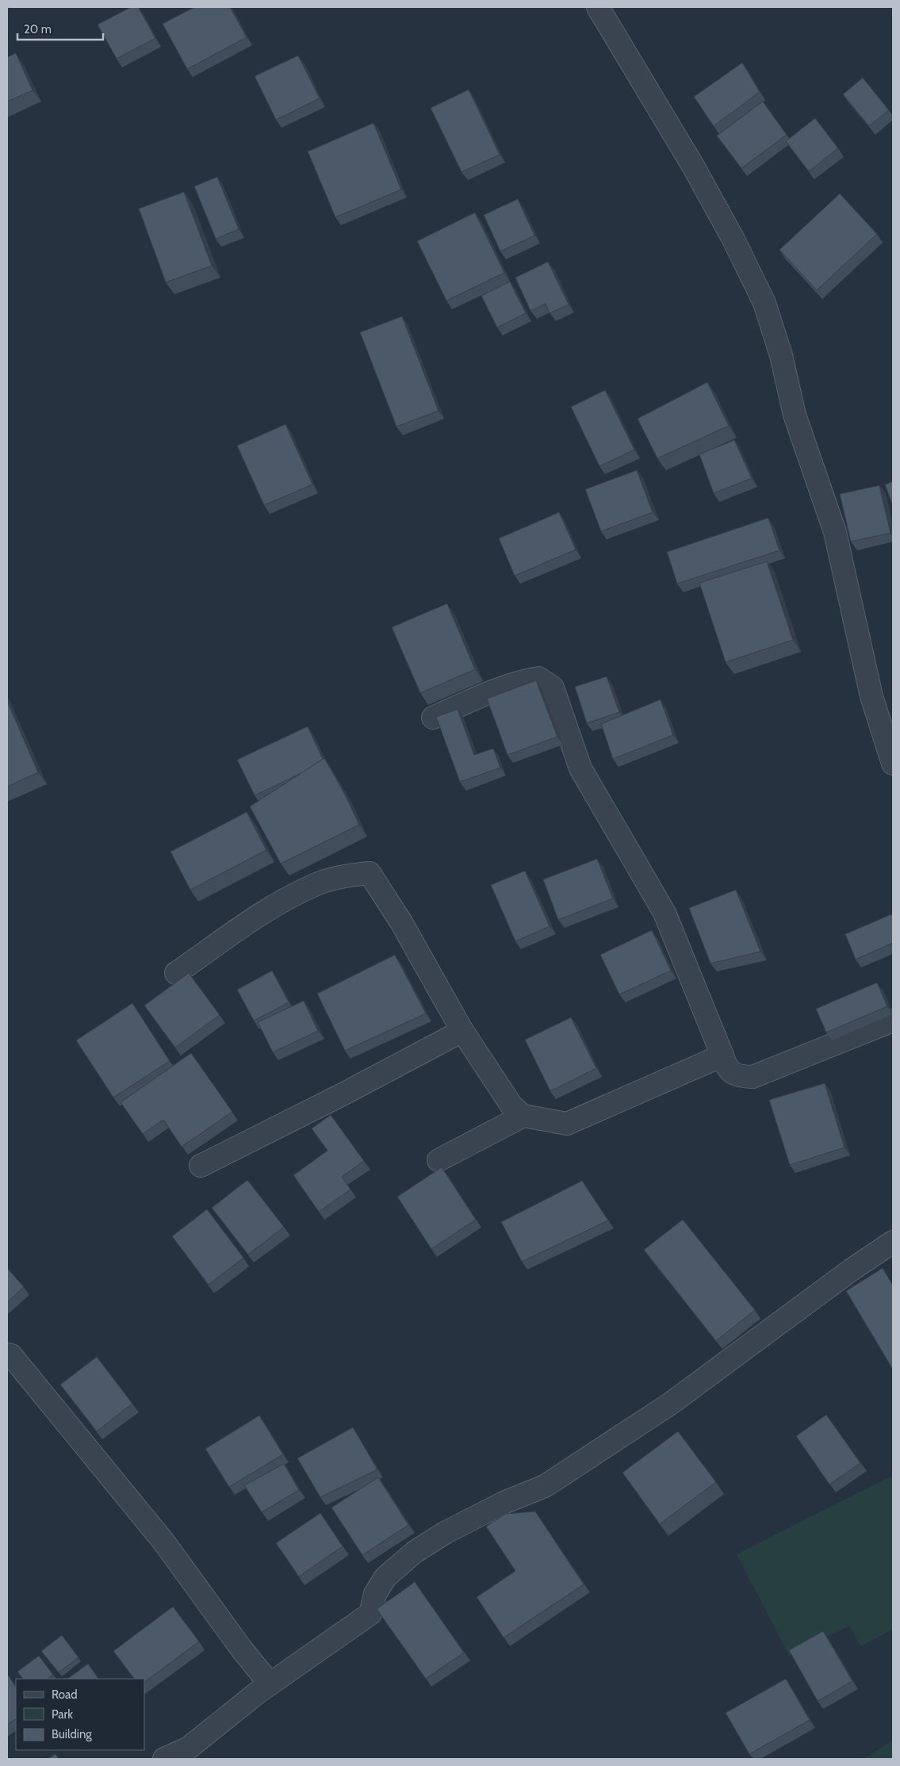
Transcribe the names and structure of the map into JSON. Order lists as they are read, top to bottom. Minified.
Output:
{"legend":["Road","Park","Building"],"scale_bar":"20 m"}
